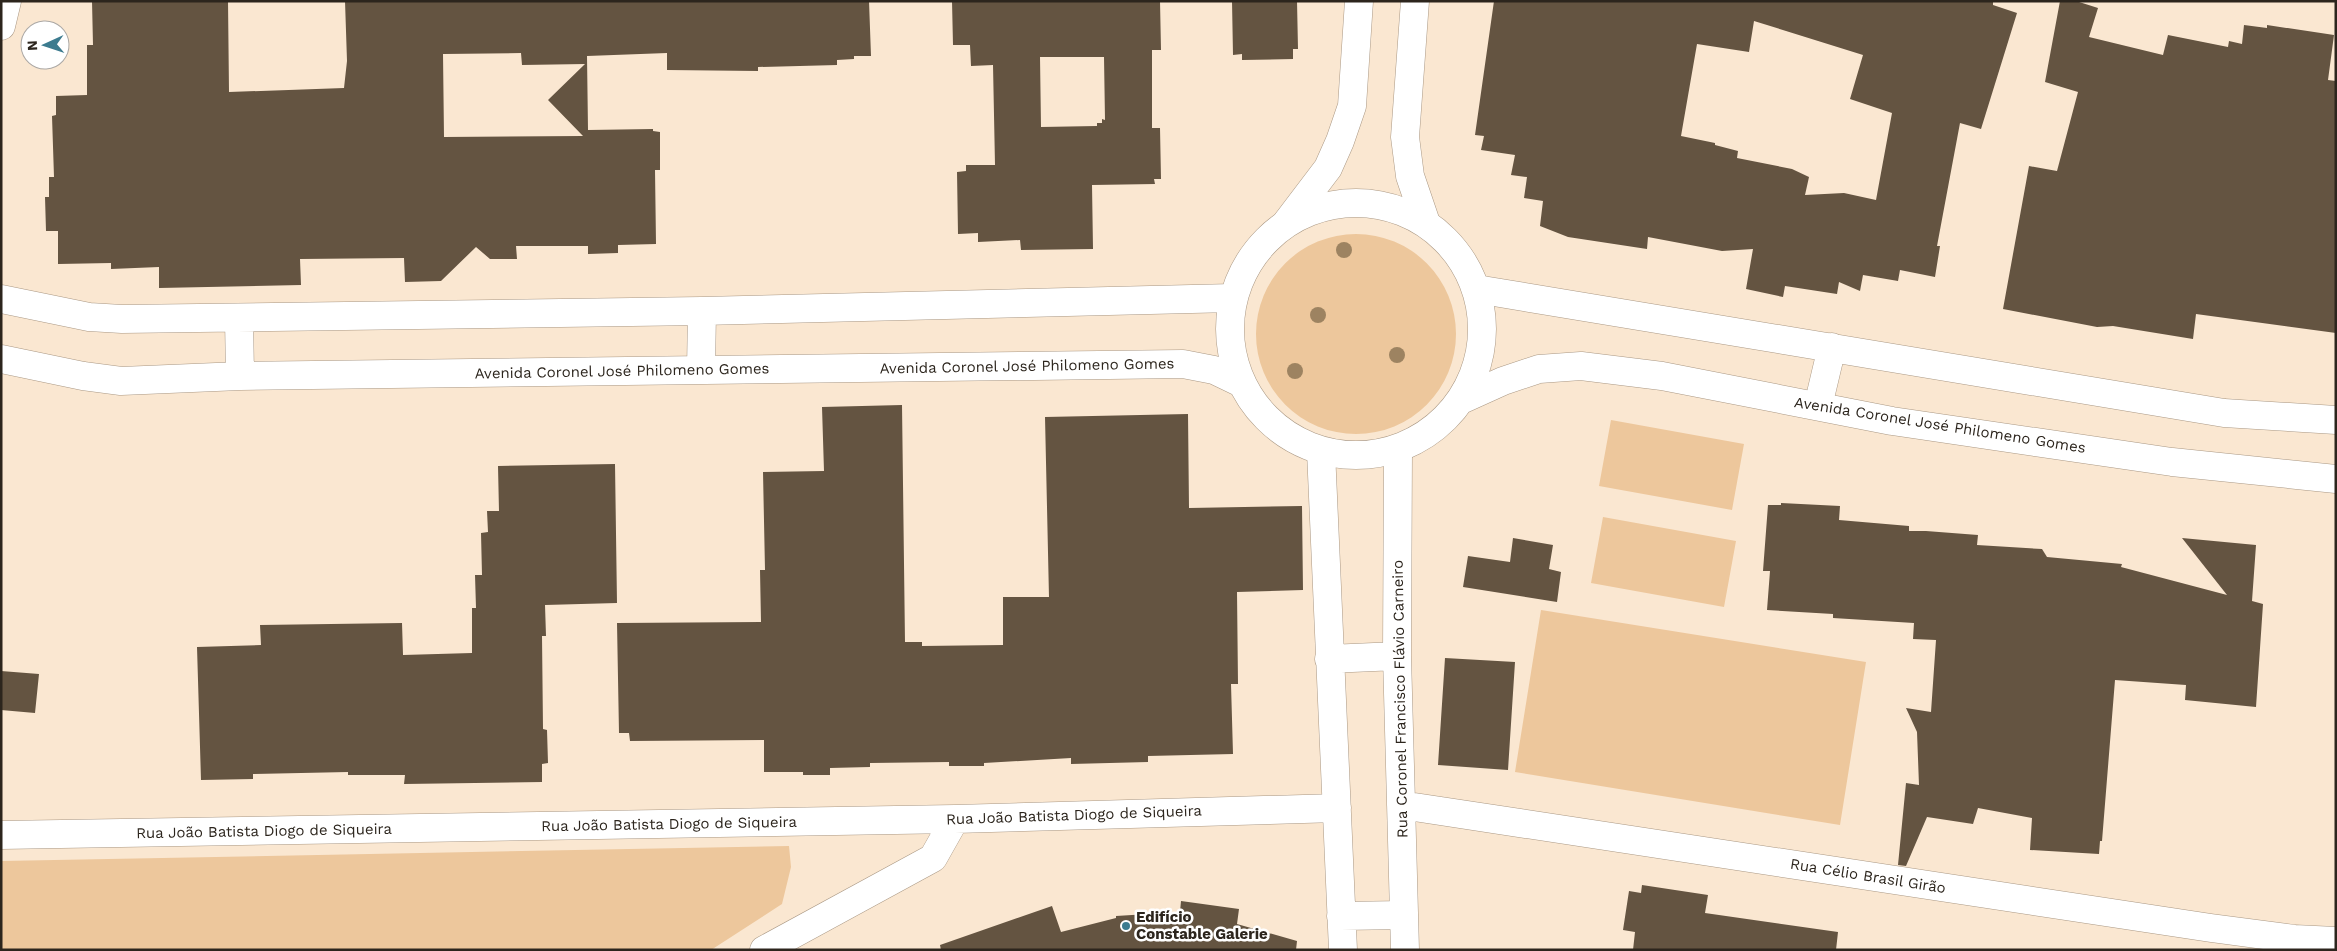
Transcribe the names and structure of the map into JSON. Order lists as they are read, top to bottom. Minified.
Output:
{"streets":{"main road":["Avenida Coronel José Philomeno Gomes","Rua Coronel Francisco Flávio Carneiro","Rua João Batista Diogo de Siqueira","Rua Célio Brasil Girão"]},"crossings":[["Rua Coronel Francisco Flávio Carneiro","Rua Célio Brasil Girão"]],"places":["Edifício Constable Galerie"],"north":"left"}
